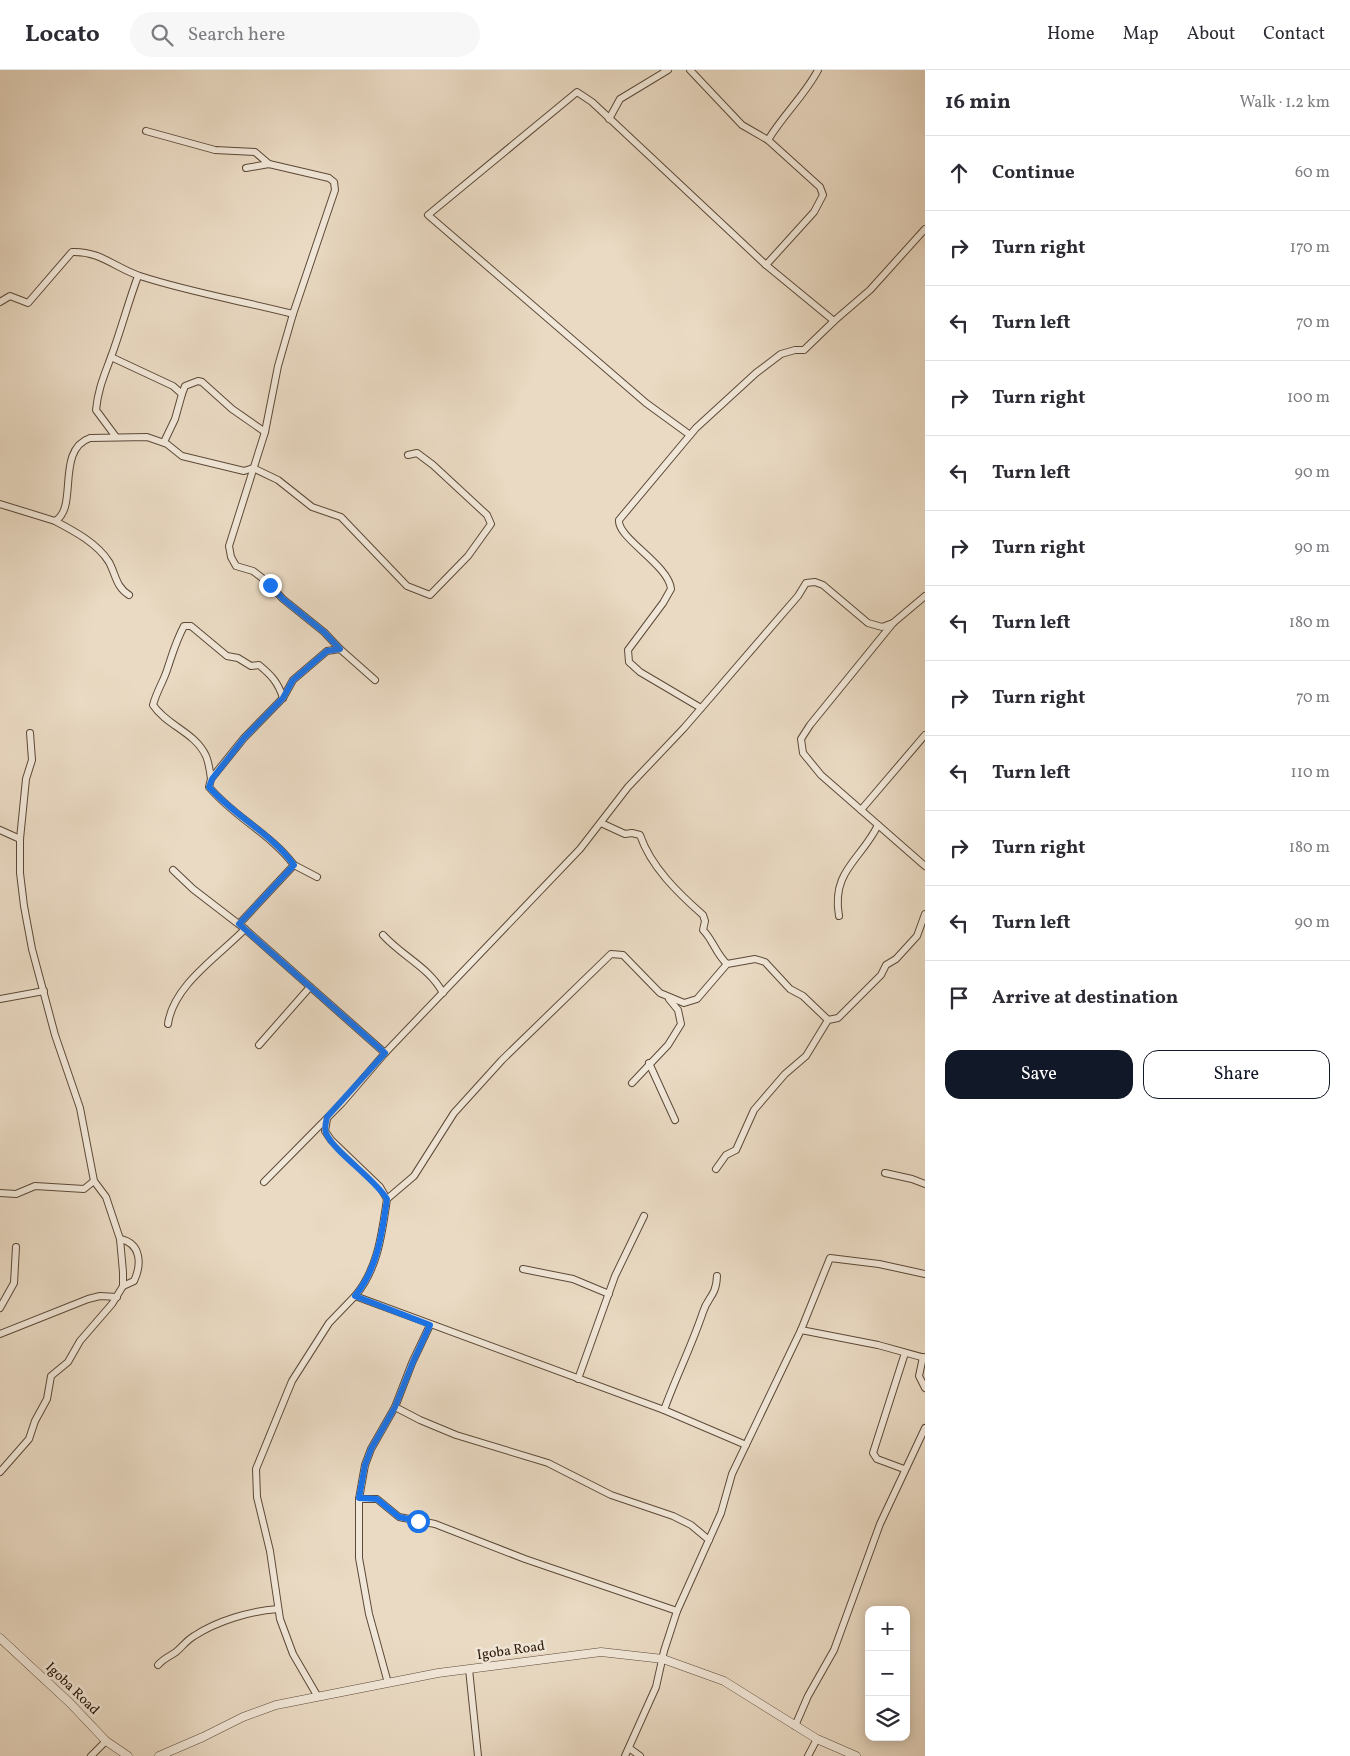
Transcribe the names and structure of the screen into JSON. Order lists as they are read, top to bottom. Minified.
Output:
{"streets":{"street":["Igoba Road"]},"page":{"header":"Locato","search":"Search here","nav":["Home","Map","About","Contact"],"heading":["16 min","Walk · 1.2 km"],"list":[["Continue","60 m"],["Turn right","170 m"],["Turn left","70 m"],["Turn right","100 m"],["Turn left","90 m"],["Turn right","90 m"],["Turn left","180 m"],["Turn right","70 m"],["Turn left","110 m"],["Turn right","180 m"],["Turn left","90 m"],"Arrive at destination"],"buttons":["Save","Share"],"map_buttons":["+","−"]}}
